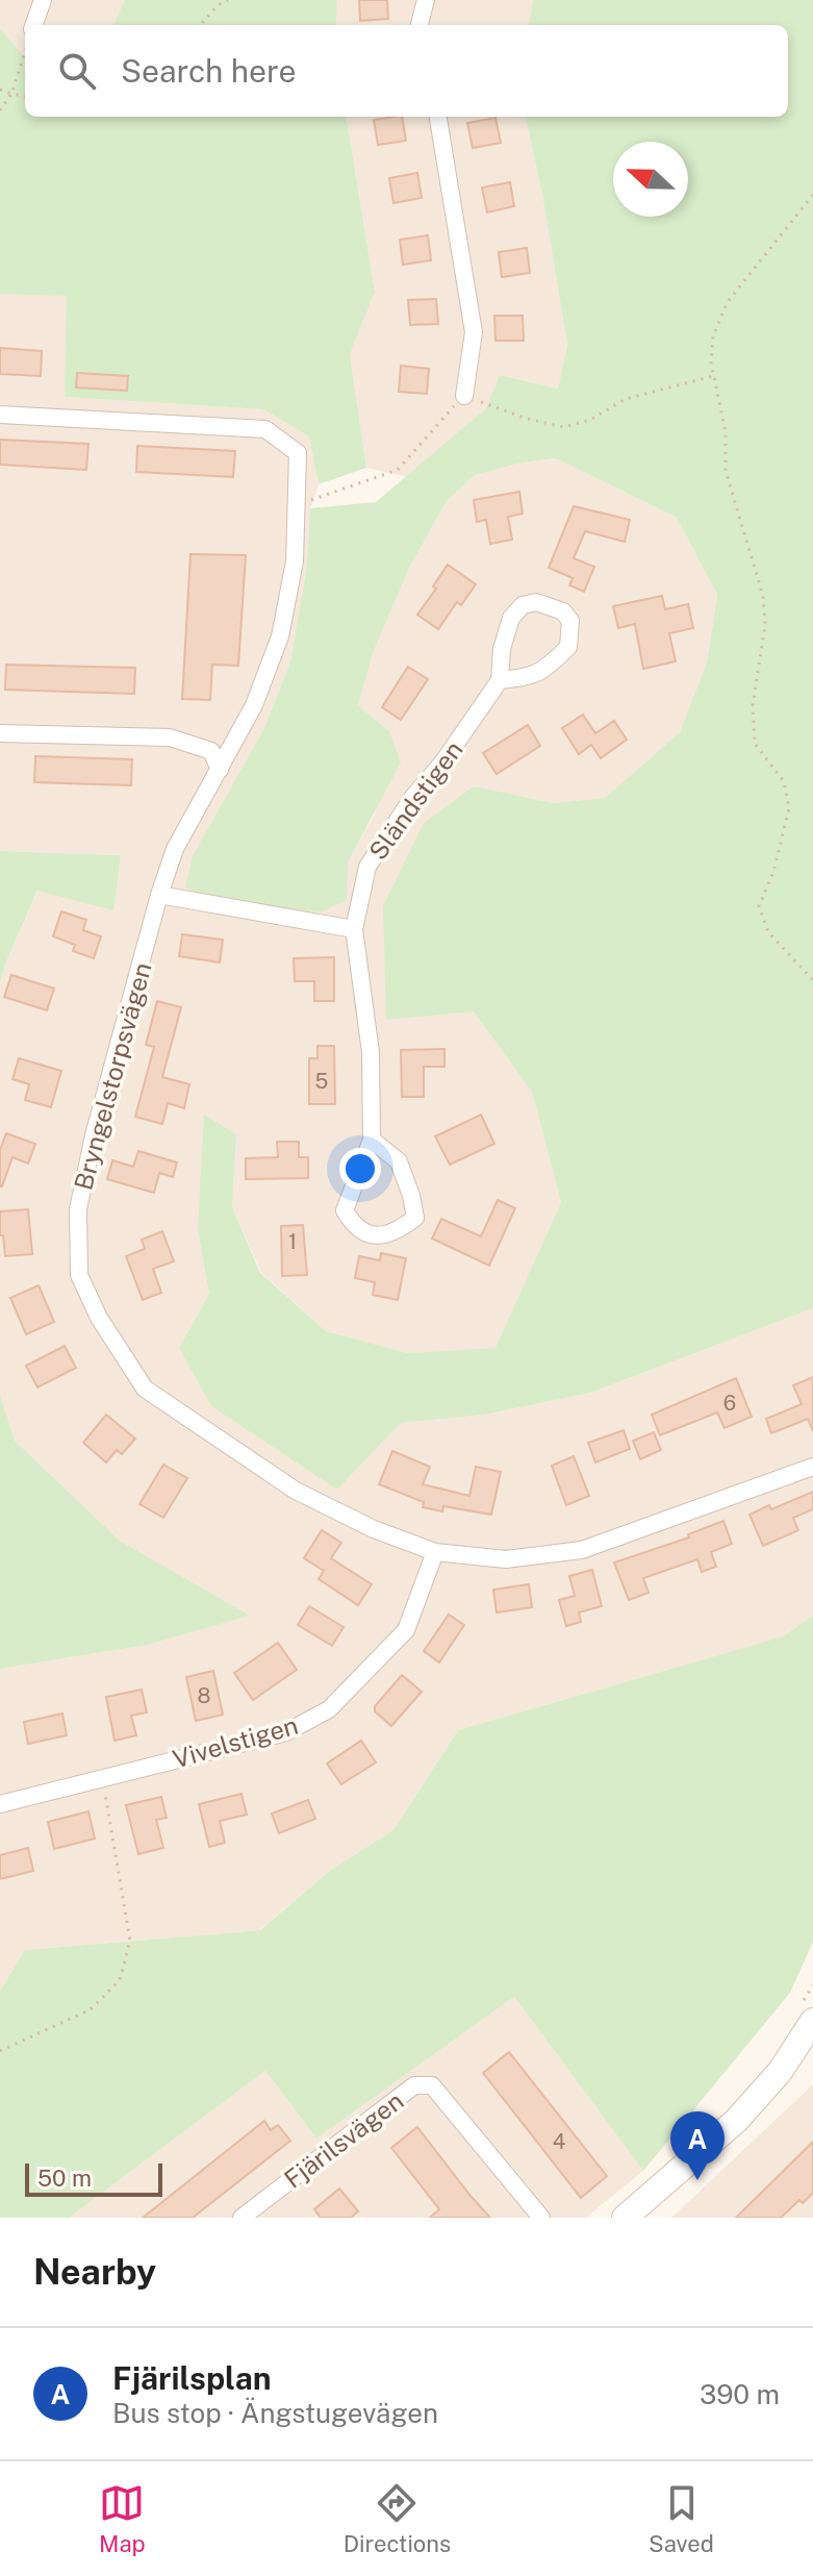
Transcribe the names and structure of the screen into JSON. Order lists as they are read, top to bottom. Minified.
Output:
{"streets":{"street":["Sländstigen","Bryngelstorpsvägen","Vivelstigen","Fjärilsvägen"]},"crossings":[["Bryngelstorpsvägen","Vivelstigen"]],"house_numbers":["5","1","6","8","4"],"scale_bar":"50 m","north":"left","page":{"search":"Search here","pins":"A","scale":"50 m","heading":"Nearby","list":[{"mark":"A","name":"Fjärilsplan","note":"Bus stop · Ängstugevägen","value":"390 m"}],"nav":["Map","Directions","Saved"]}}
